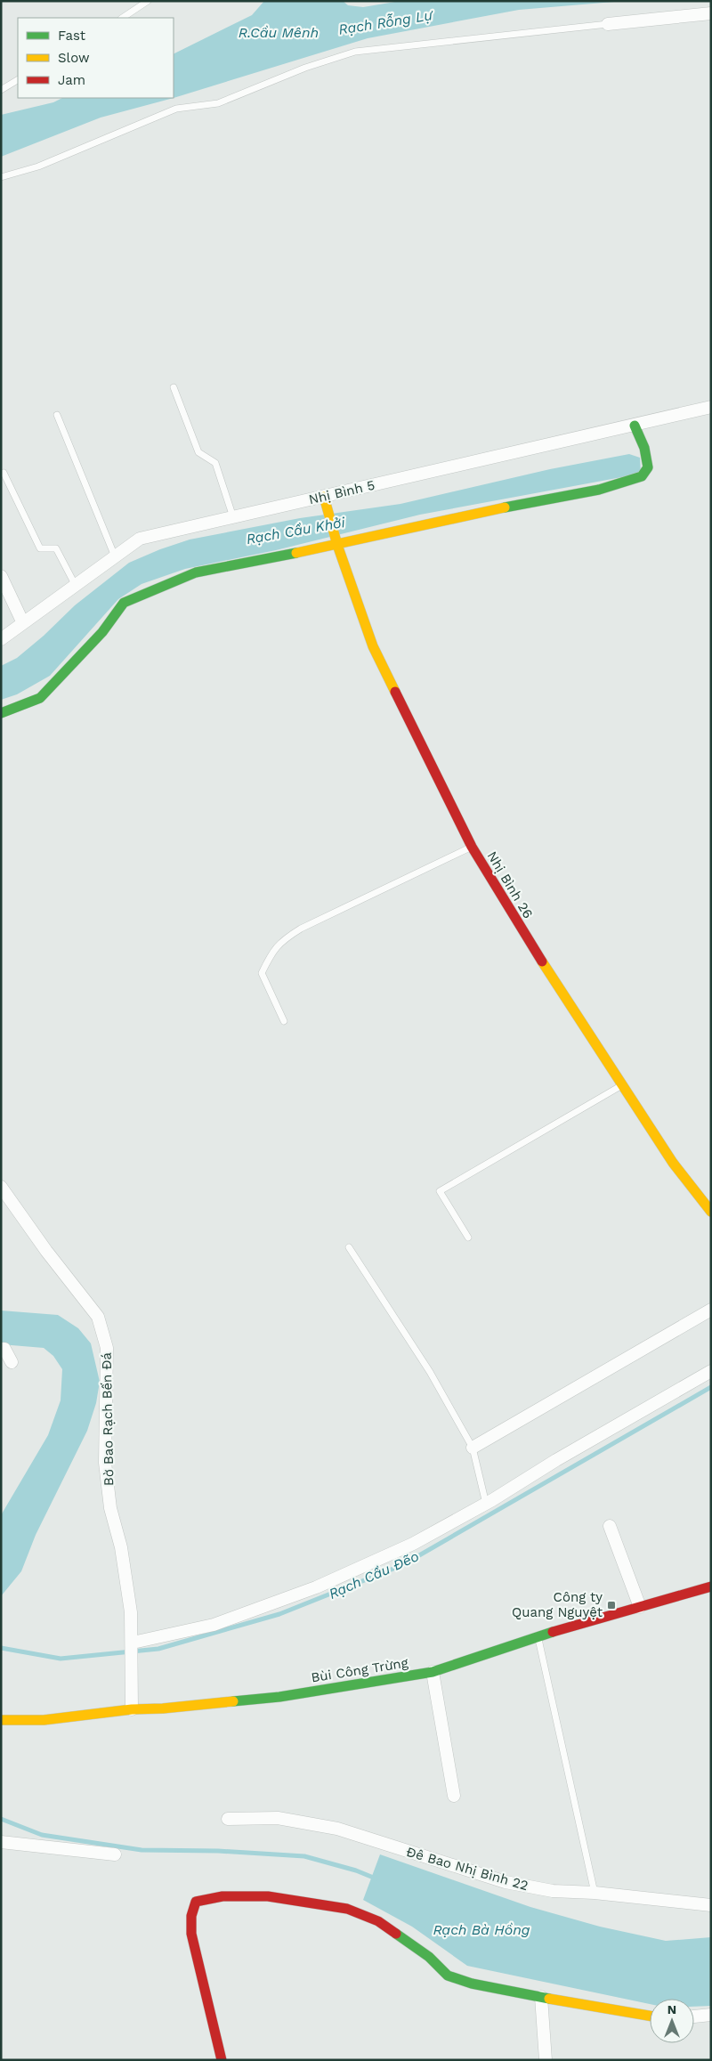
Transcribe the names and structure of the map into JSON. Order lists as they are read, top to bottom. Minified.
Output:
{"streets":{"street":["Nhị Bình 5","Nhị Bình 26","Bờ Bao Rạch Bến Đá","Bùi Công Trừng","Đê Bao Nhị Bình 22"]},"crossings":[["Nhị Bình 5","Nhị Bình 26"],["Bờ Bao Rạch Bến Đá","Bùi Công Trừng"]],"water":["Rạch Rỗng Lự","R.Cầu Mênh","Rạch Cầu Khởi","Rạch Cầu Đẽo","Rạch Bà Hồng"],"places":{"transit":["Công ty Quang Nguyệt"]},"legend":["Fast","Slow","Jam"],"north":"top"}
